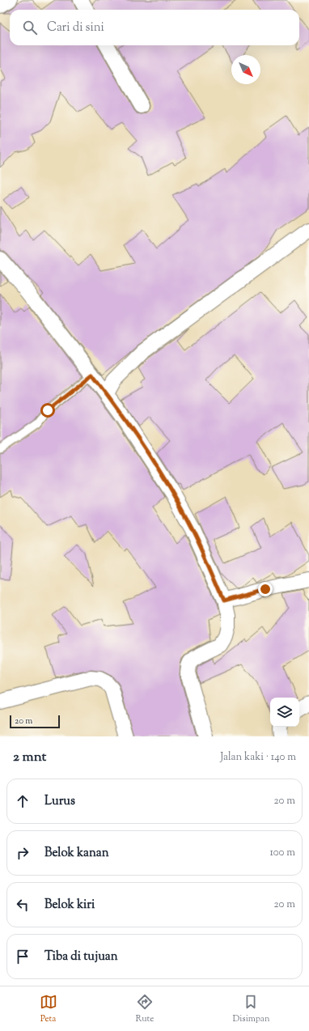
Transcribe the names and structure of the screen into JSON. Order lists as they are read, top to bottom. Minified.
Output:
{"scale_bar":"20 m","north":"bottom right","page":{"search":"Cari di sini","scale":"20 m","heading":["2 mnt","Jalan kaki · 140 m"],"list":[["Lurus","20 m"],["Belok kanan","100 m"],["Belok kiri","20 m"],"Tiba di tujuan"],"nav":["Peta","Rute","Disimpan"]}}
